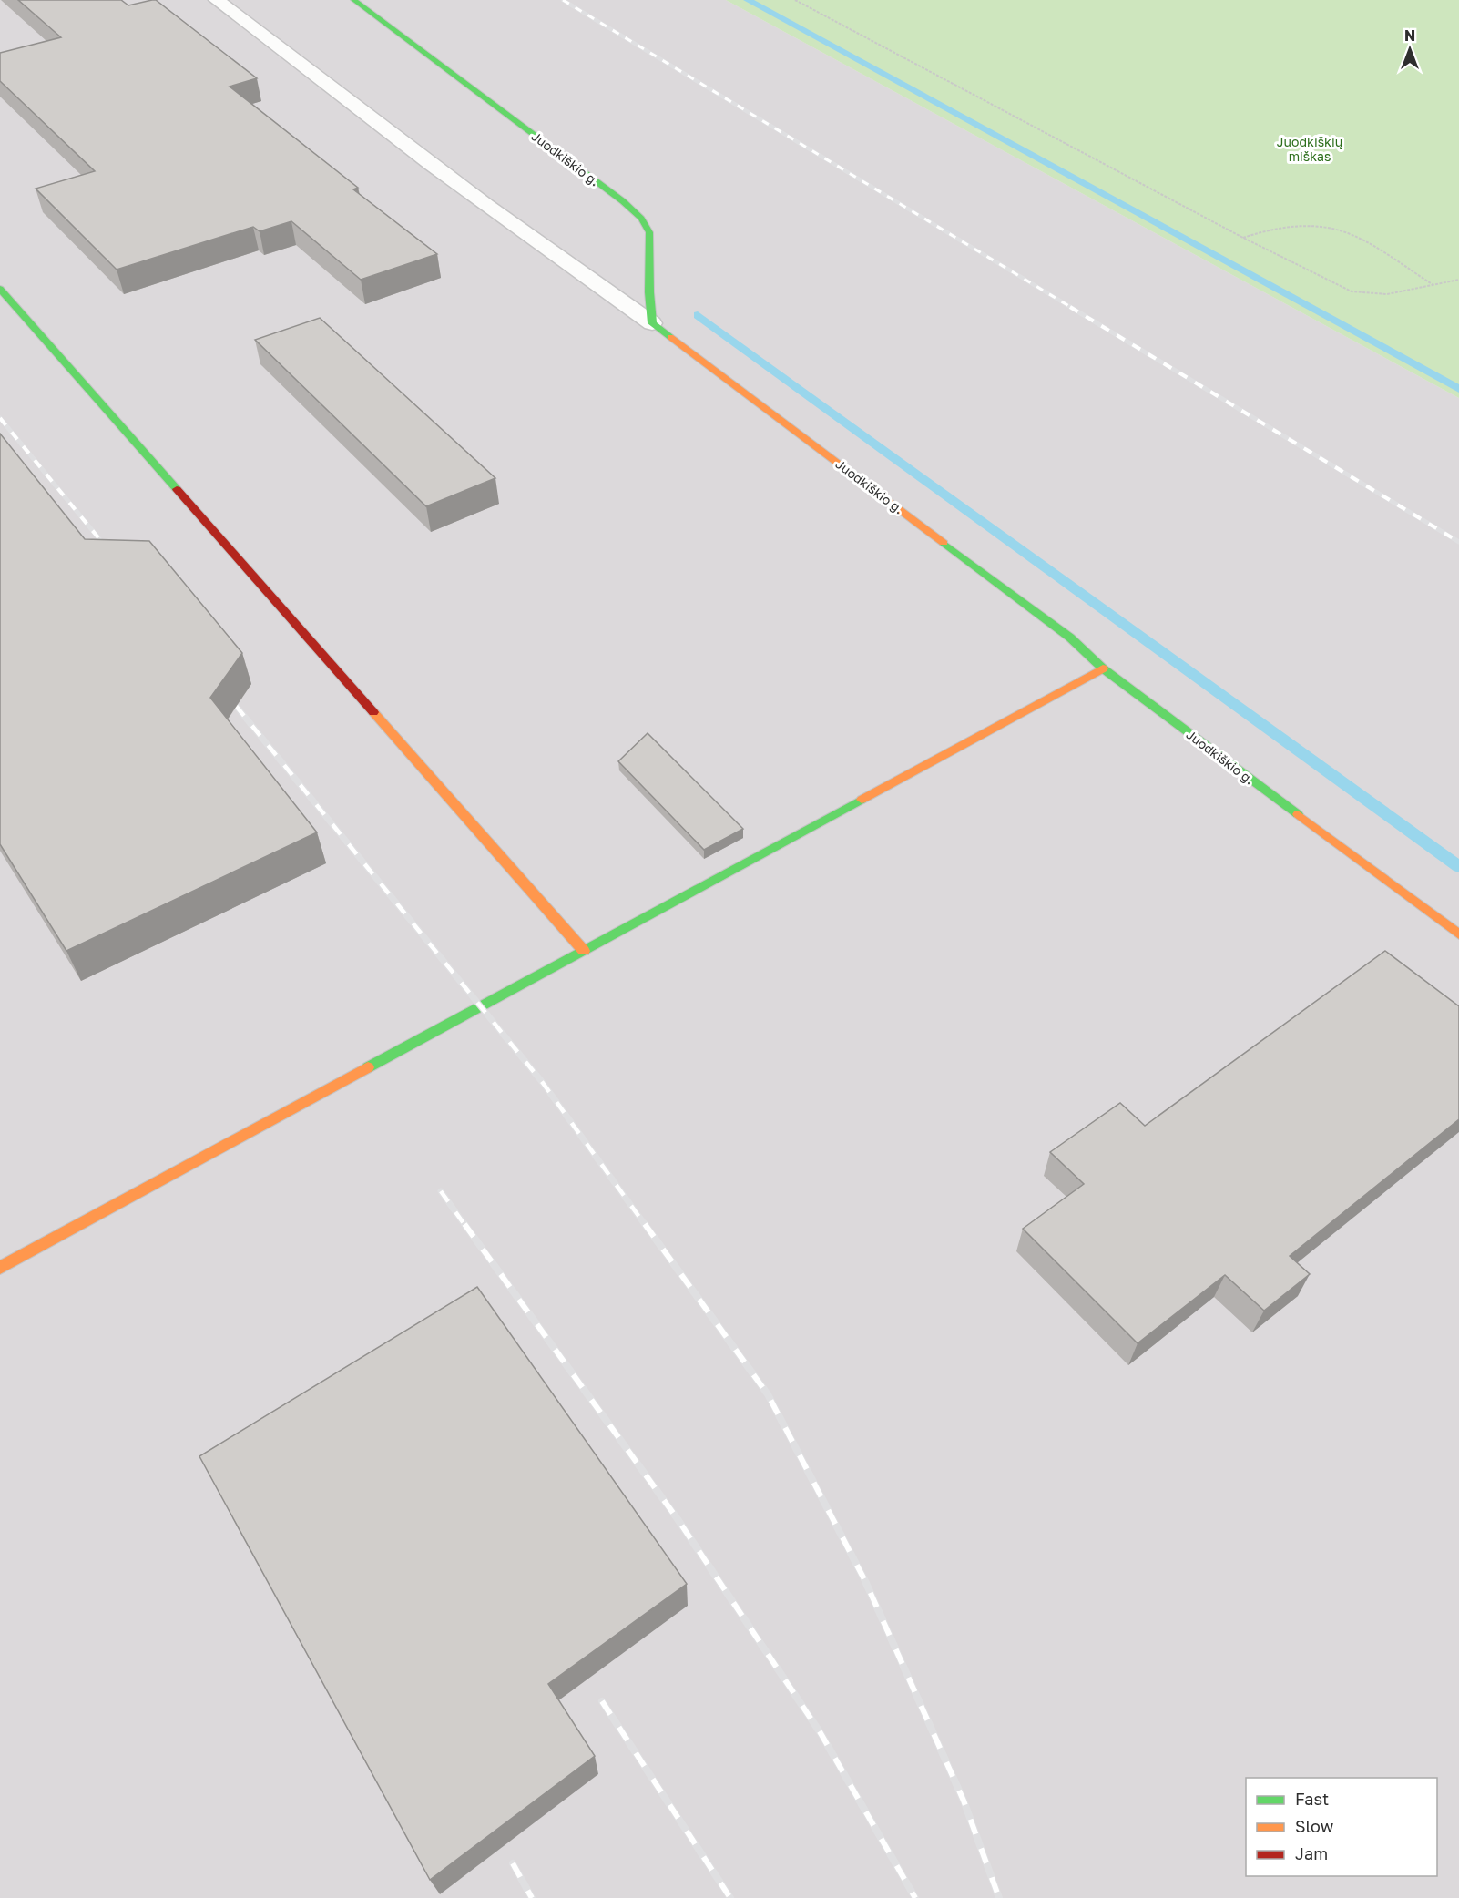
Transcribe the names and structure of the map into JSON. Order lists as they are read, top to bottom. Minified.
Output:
{"streets":{"street":["Juodkiškio g."]},"parks":["Juodkiškių miškas"],"legend":["Fast","Slow","Jam"],"north":"top"}
